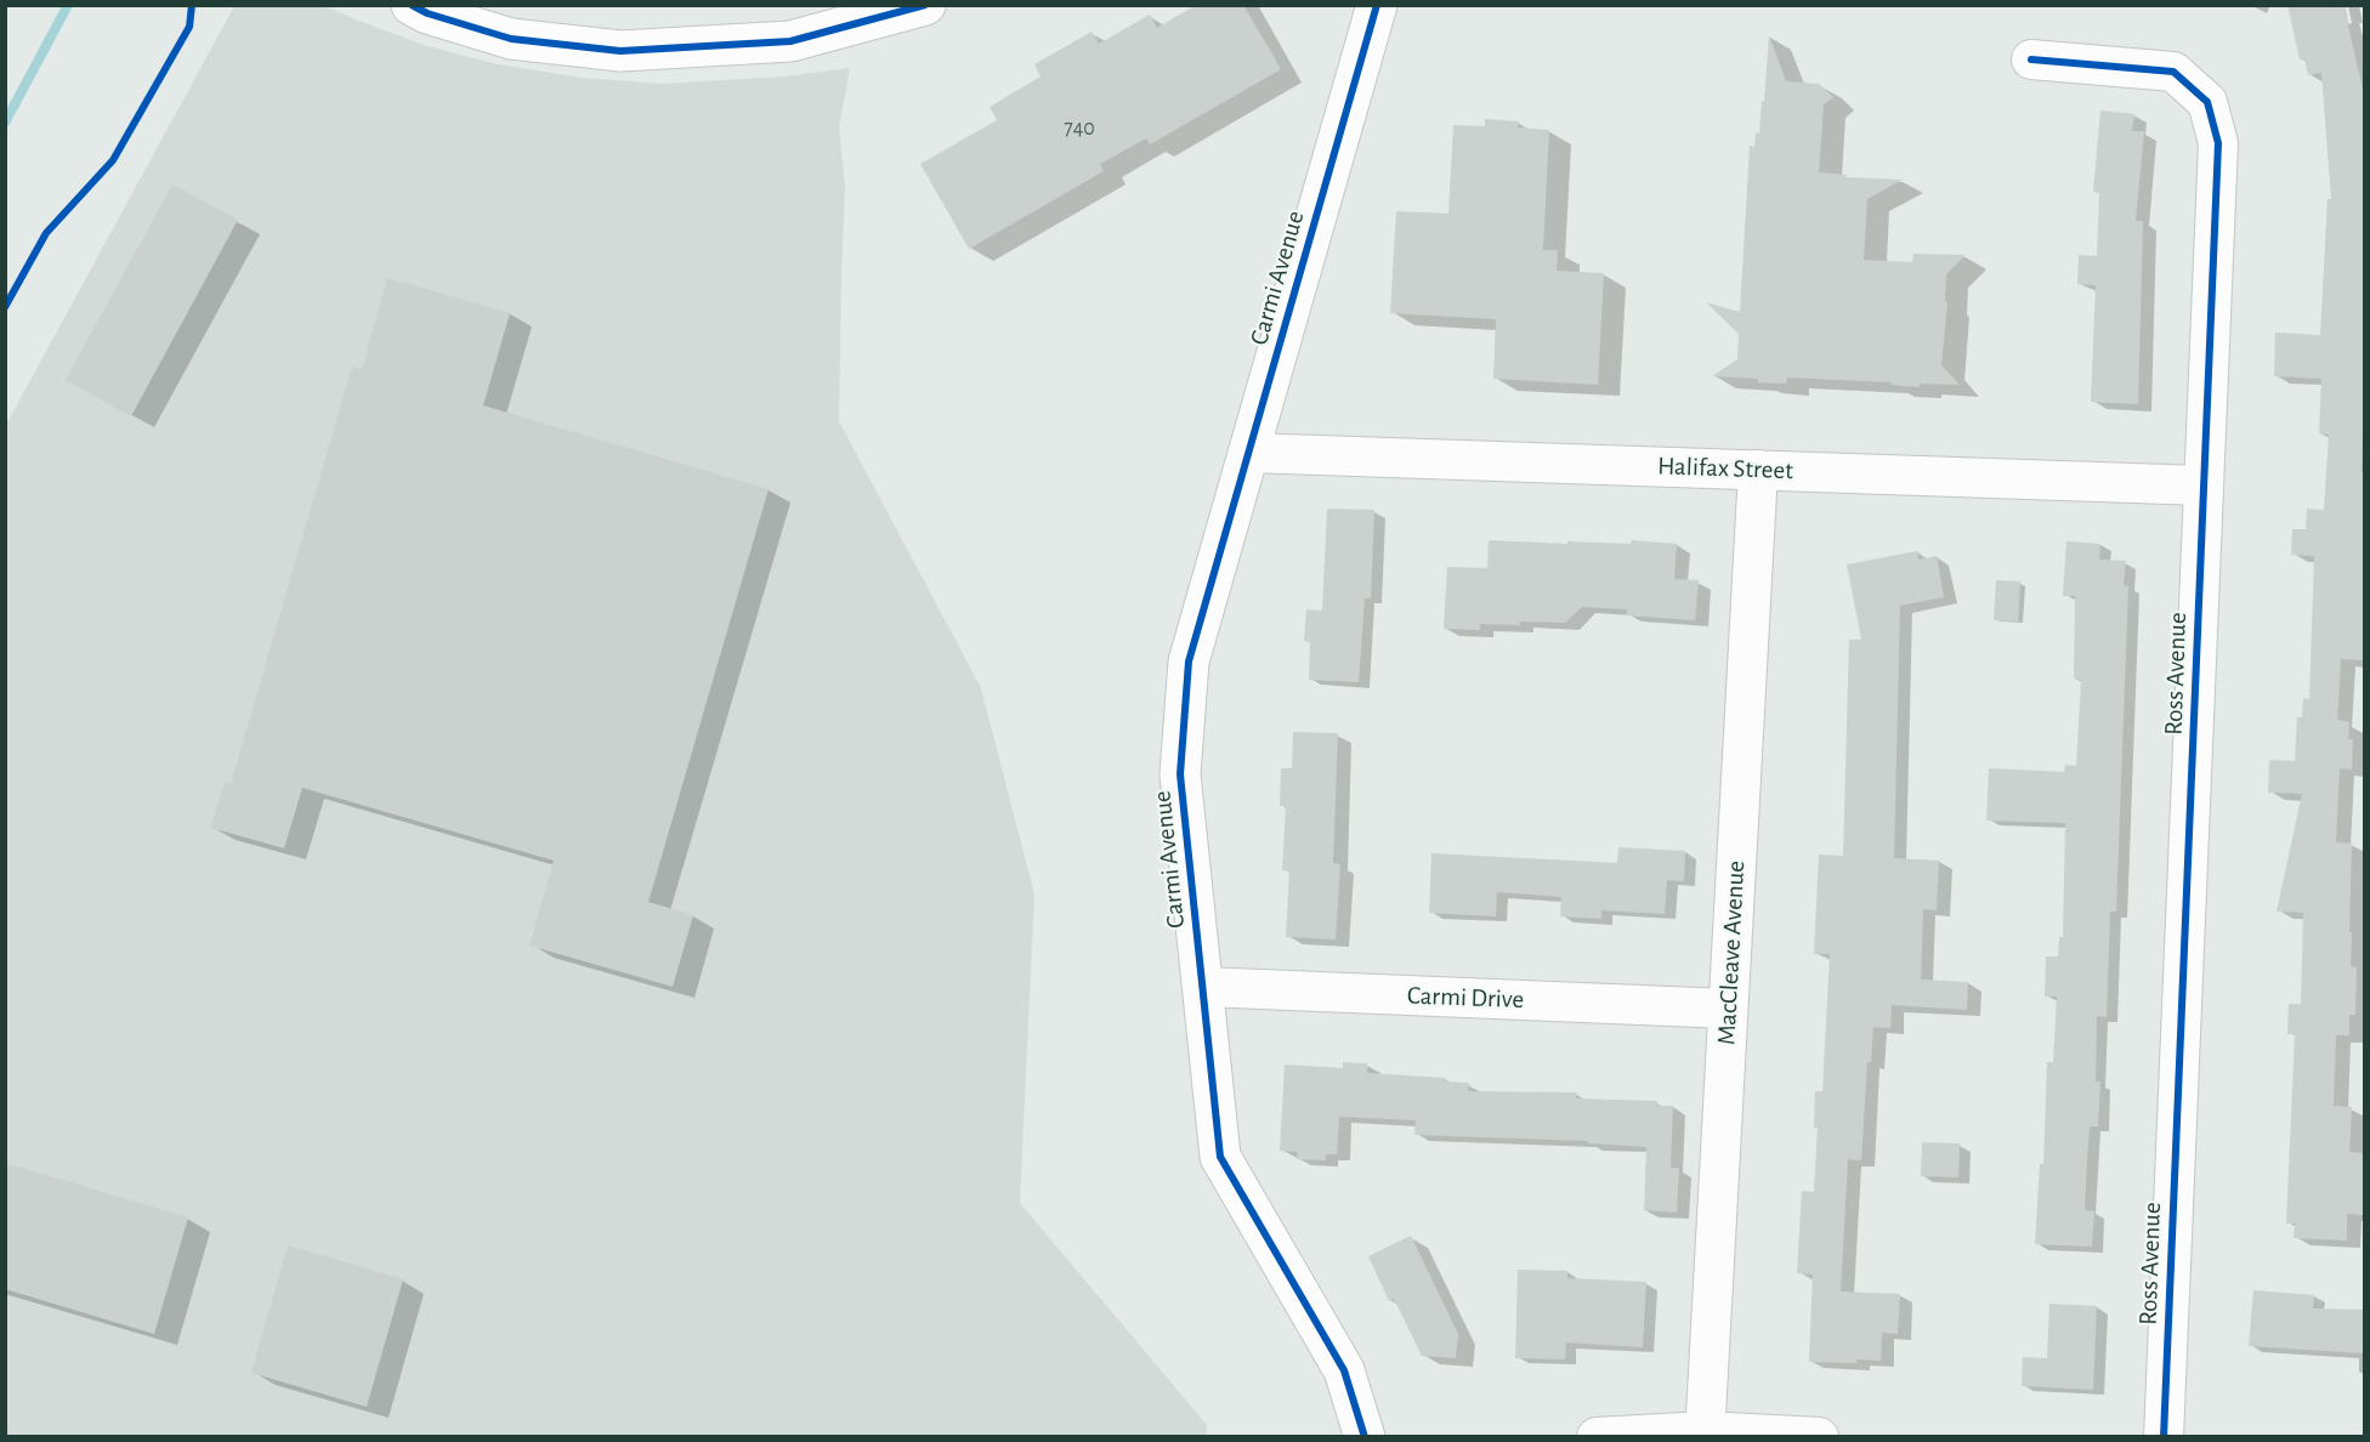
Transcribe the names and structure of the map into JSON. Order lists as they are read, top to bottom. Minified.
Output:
{"streets":{"street":["Carmi Avenue","Halifax Street","Ross Avenue","MacCleave Avenue","Carmi Drive"]},"crossings":[["Carmi Avenue","Halifax Street"],["Carmi Avenue","Carmi Drive"],["Halifax Street","Ross Avenue"],["Halifax Street","MacCleave Avenue"],["MacCleave Avenue","Carmi Drive"]],"house_numbers":["740"]}
